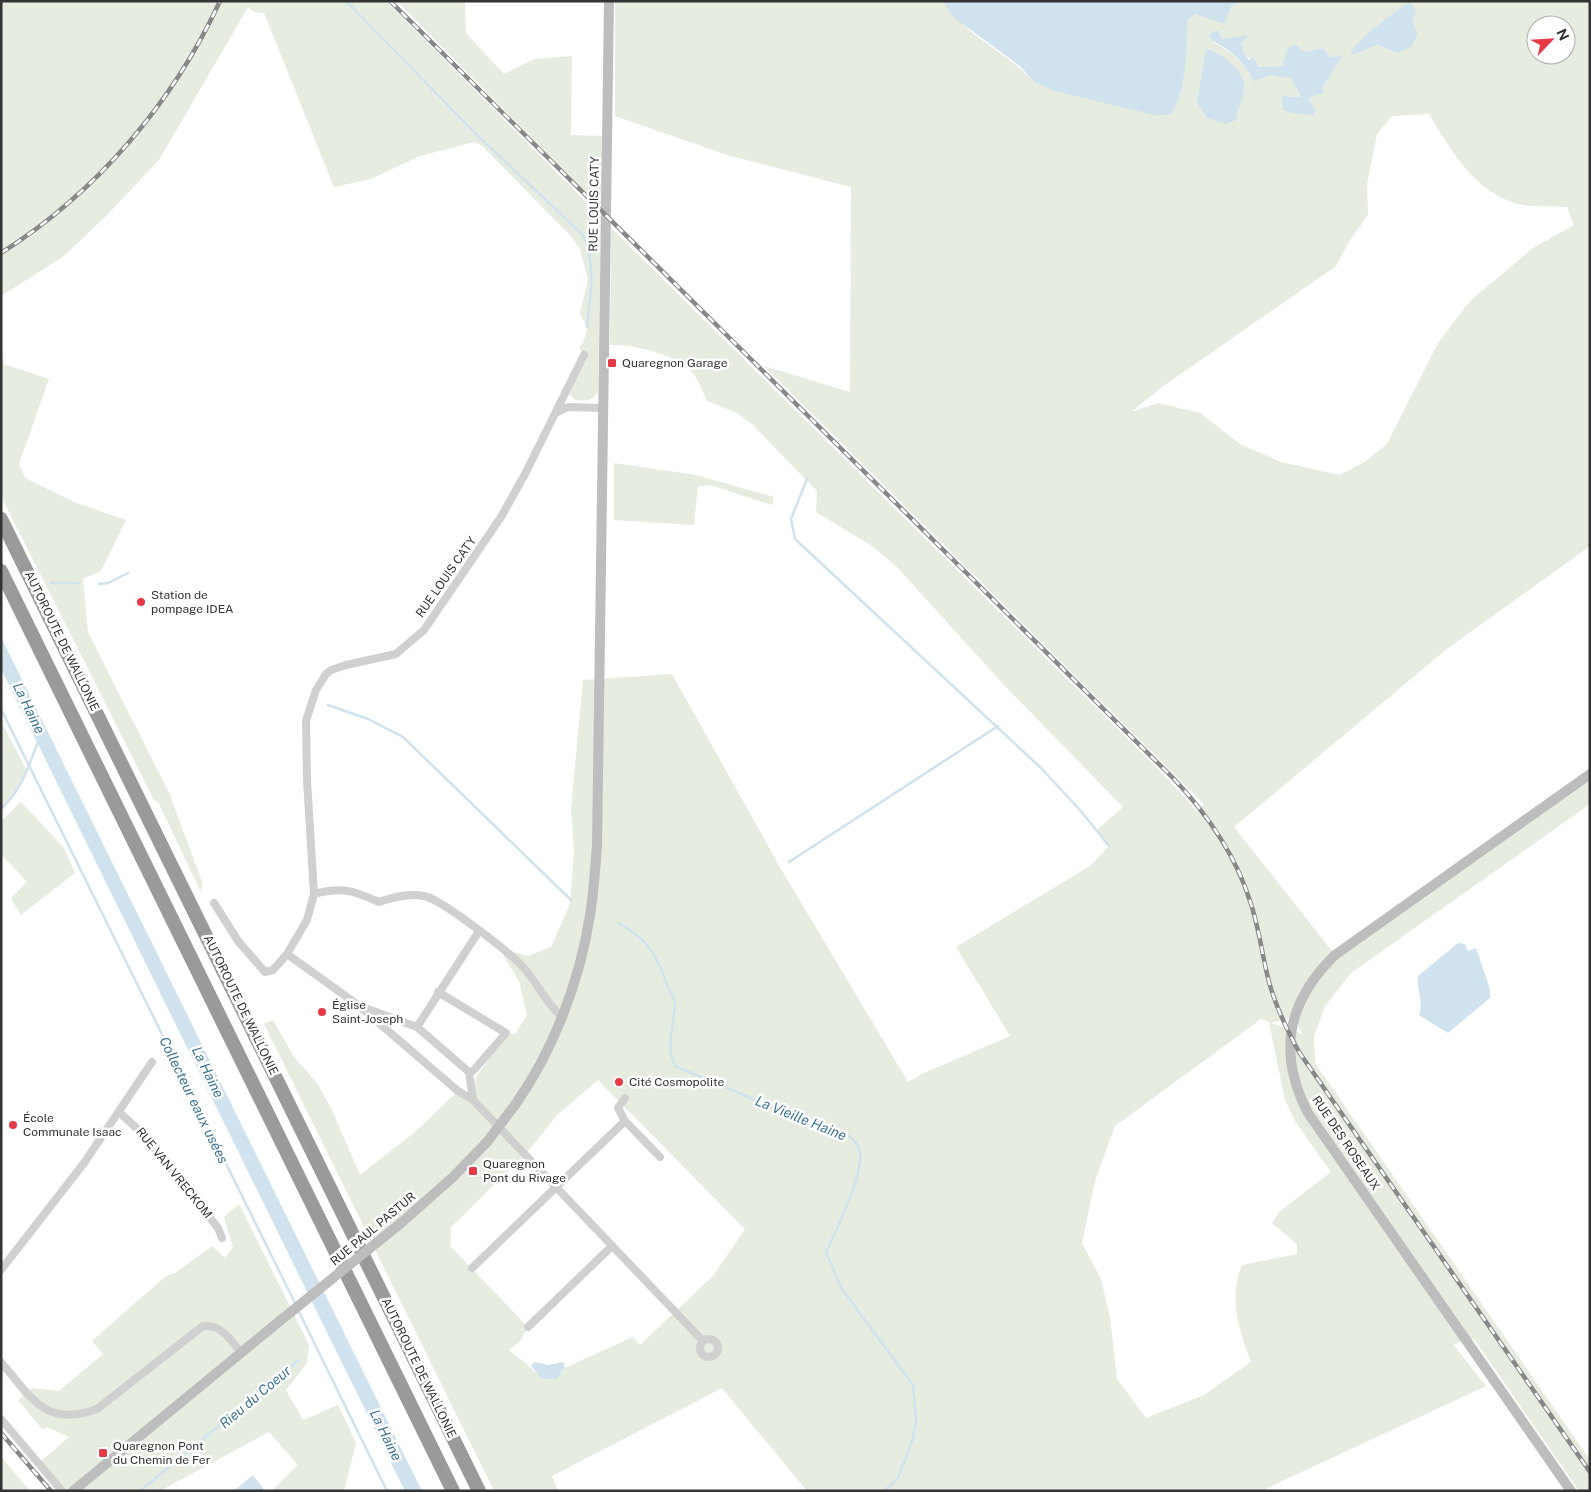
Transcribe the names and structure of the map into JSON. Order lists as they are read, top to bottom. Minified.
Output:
{"streets":{"highway":["AUTOROUTE DE WALLONIE"],"main road":["RUE LOUIS CATY","RUE DES ROSEAUX","RUE PAUL PASTUR"],"street":["RUE VAN VRECKOM"]},"crossings":[["RUE LOUIS CATY","RUE PAUL PASTUR"]],"water":["La Haine","Collecteur eaux usées","La Vieille Haine","Rieu du Coeur"],"places":{"transit":["Quaregnon Garage","Quaregnon Pont du Rivage","Quaregnon Pont du Chemin de Fer"],"other":["Station de pompage IDEA","Église Saint-Joseph","Cité Cosmopolite","École Communale Isaac"]},"north":"top right"}
